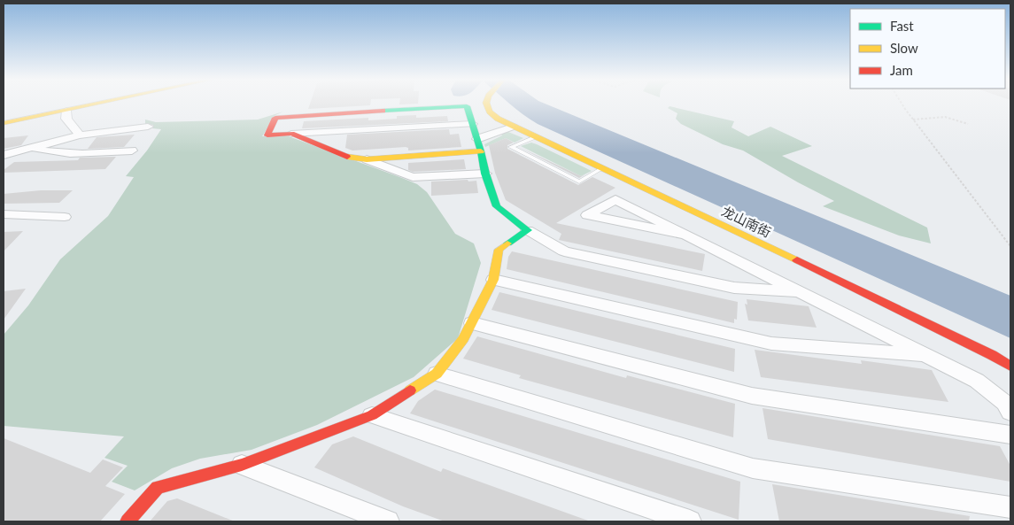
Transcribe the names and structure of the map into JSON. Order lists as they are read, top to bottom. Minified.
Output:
{"streets":{"street":["龙山南街"]},"legend":["Fast","Slow","Jam"]}
